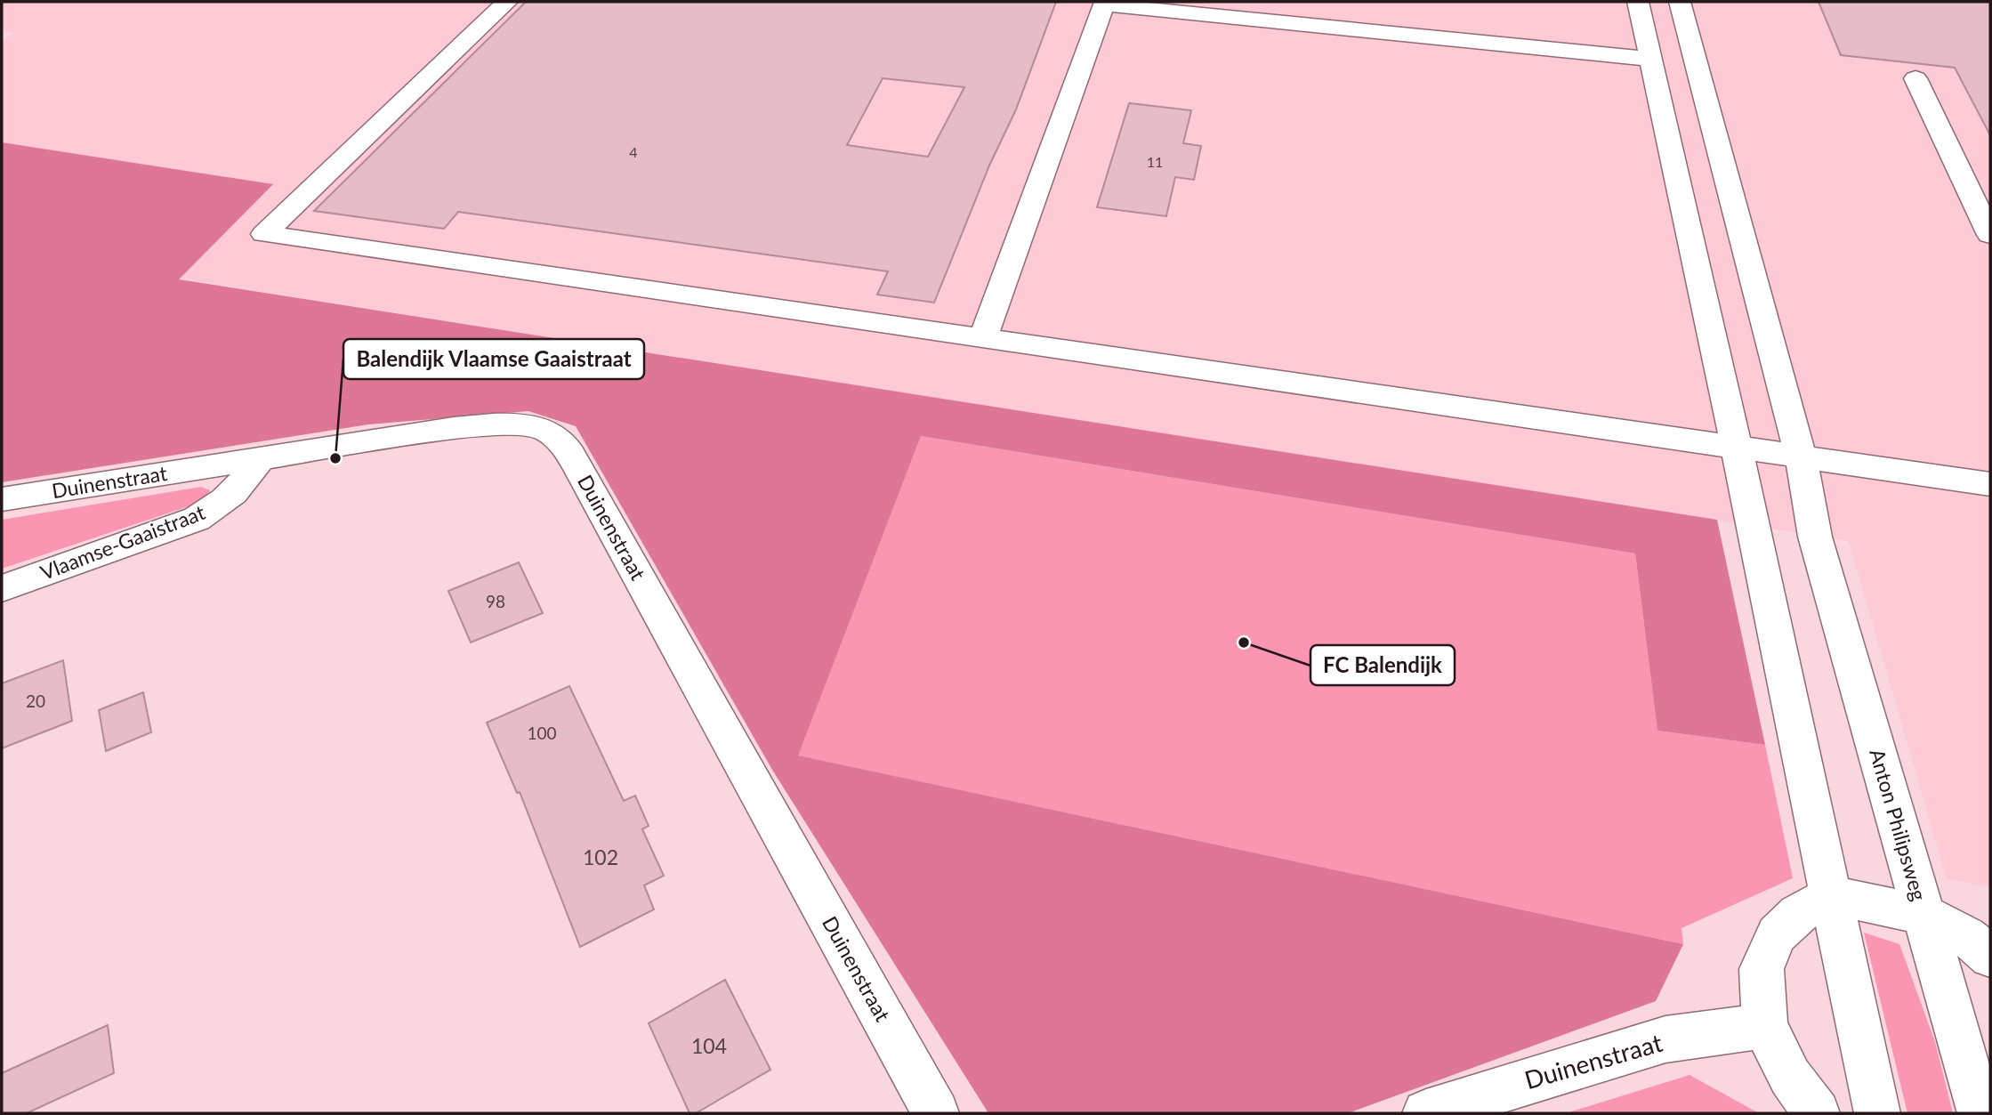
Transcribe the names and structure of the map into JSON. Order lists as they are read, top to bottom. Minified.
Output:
{"streets":{"street":["Duinenstraat","Vlaamse-Gaaistraat","Anton Philipsweg"]},"crossings":[["Duinenstraat","Vlaamse-Gaaistraat"]],"places":["Balendijk Vlaamse Gaaistraat","FC Balendijk"],"house_numbers":["4","11","98","20","100","102","104"]}
